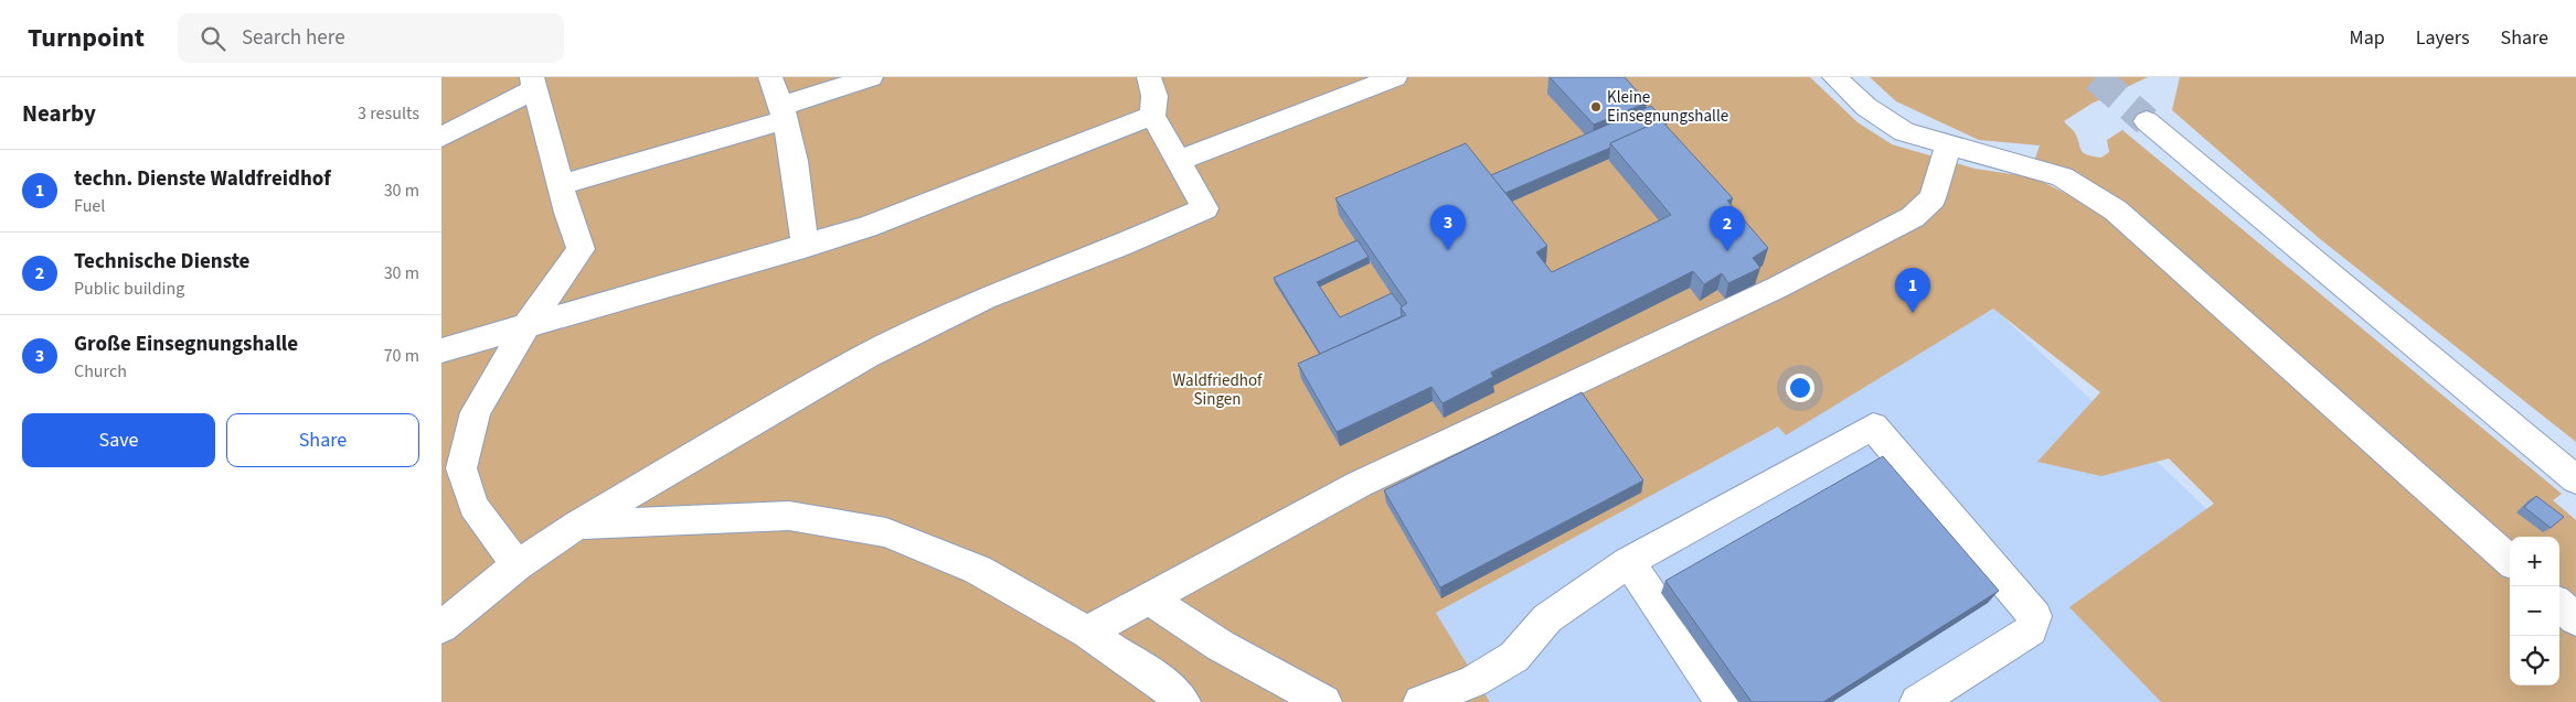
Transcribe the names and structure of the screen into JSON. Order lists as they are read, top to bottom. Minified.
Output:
{"parks":["Waldfriedhof Singen"],"places":["Kleine Einsegnungshalle"],"page":{"header":"Turnpoint","search":"Search here","nav":["Map","Layers","Share"],"heading":["Nearby","3 results"],"list":[{"mark":"1","name":"techn. Dienste Waldfreidhof","note":"Fuel","value":"30 m"},{"mark":"2","name":"Technische Dienste","note":"Public building","value":"30 m"},{"mark":"3","name":"Große Einsegnungshalle","note":"Church","value":"70 m"}],"pins":["3","2","1"],"buttons":["Save","Share"],"map_buttons":["+","−"]}}
